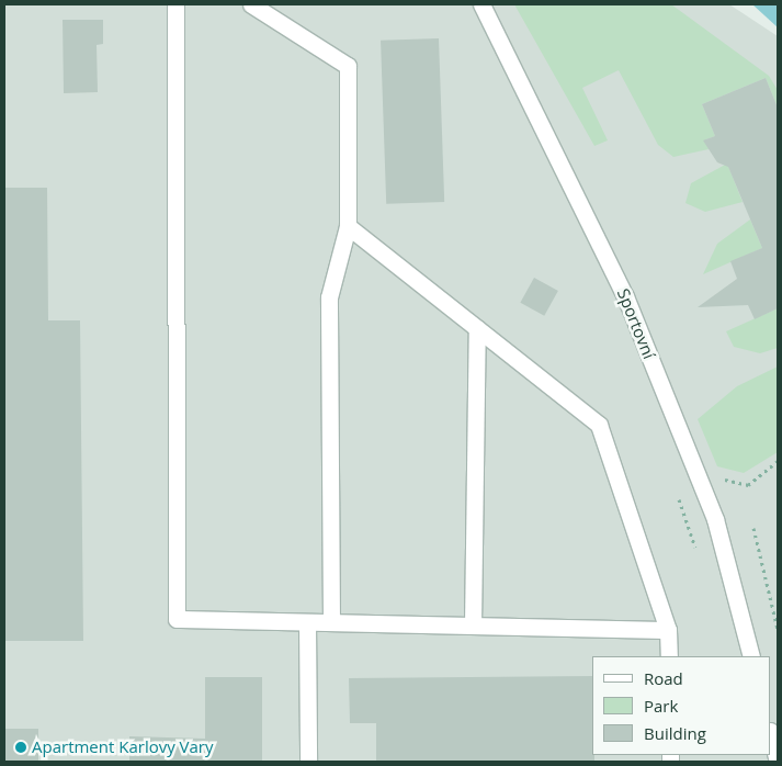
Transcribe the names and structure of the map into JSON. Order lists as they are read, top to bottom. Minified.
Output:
{"streets":{"street":["Sportovní"]},"places":["Apartment Karlovy Vary"],"legend":["Road","Park","Building"]}
